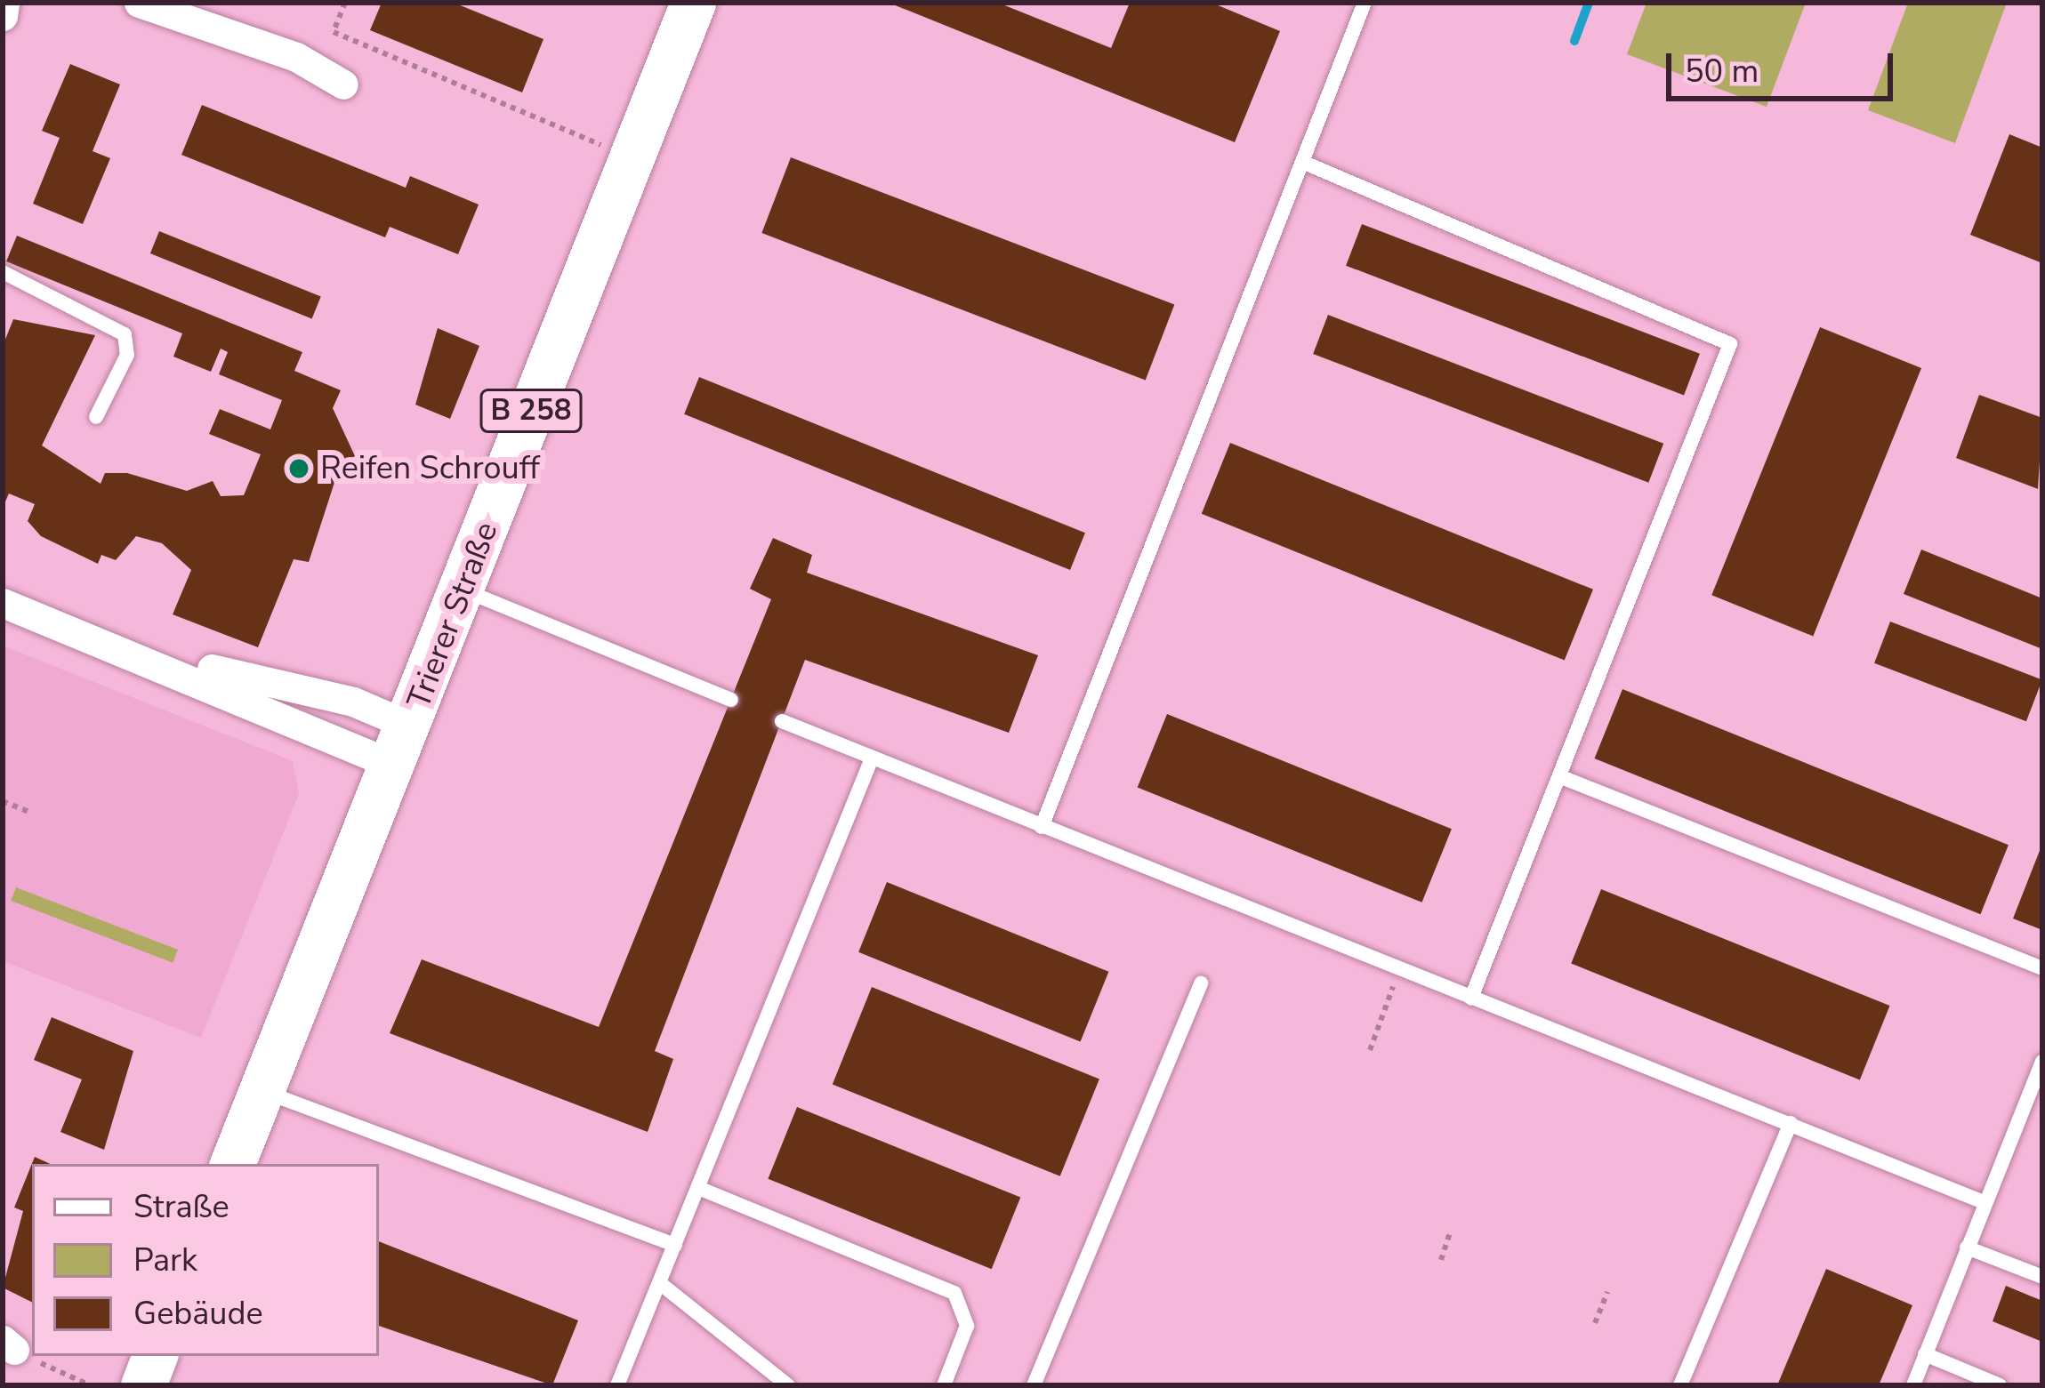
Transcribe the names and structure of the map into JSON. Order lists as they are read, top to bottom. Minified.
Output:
{"streets":{"main road":["B 258","Trierer Straße"]},"places":["Reifen Schrouff"],"legend":["Straße","Park","Gebäude"],"scale_bar":"50 m"}
